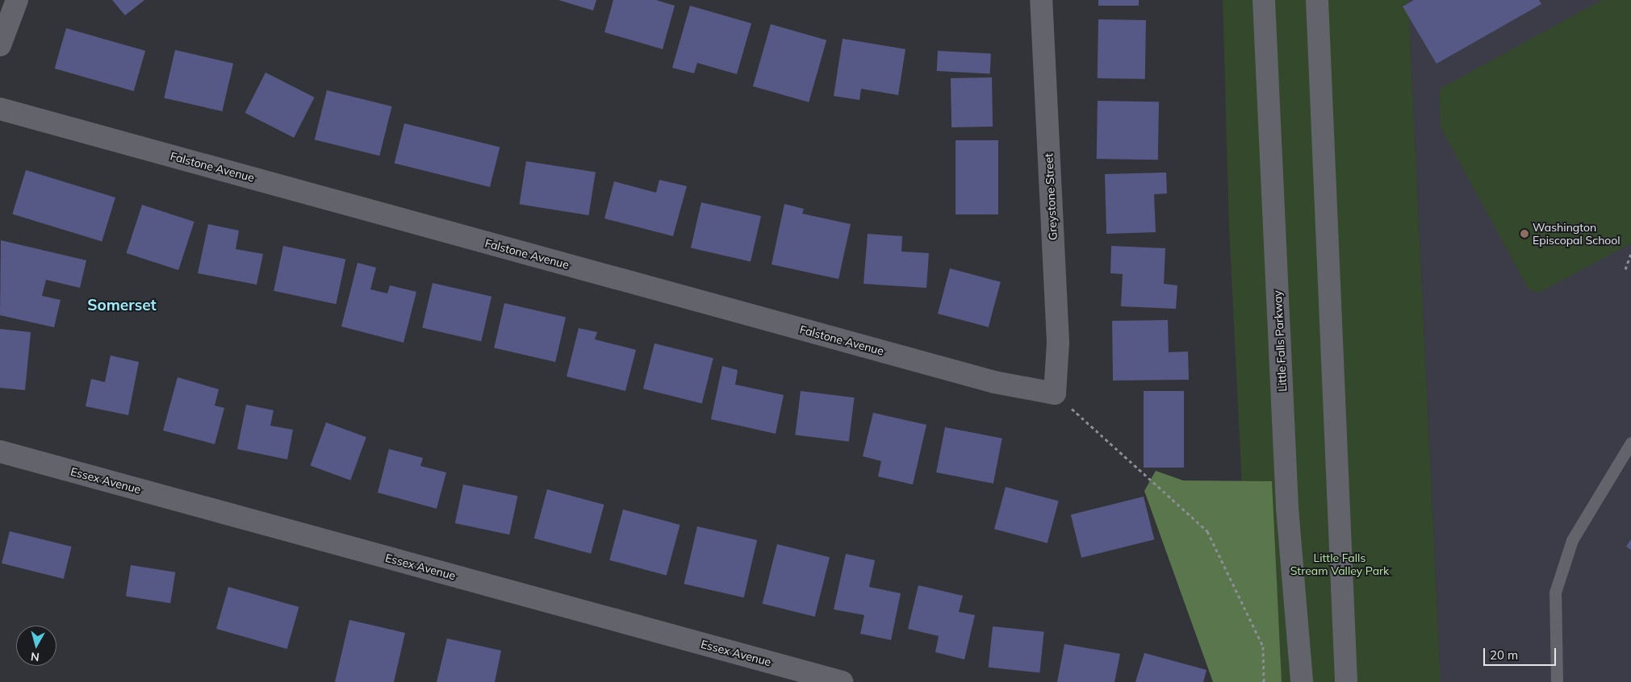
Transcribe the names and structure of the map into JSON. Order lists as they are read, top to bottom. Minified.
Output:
{"streets":{"street":["Falstone Avenue","Greystone Street","Little Falls Parkway","Essex Avenue"]},"crossings":[["Falstone Avenue","Greystone Street"]],"districts":["Somerset"],"parks":["Little Falls Stream Valley Park"],"places":["Washington Episcopal School"],"scale_bar":"20 m","north":"bottom"}
